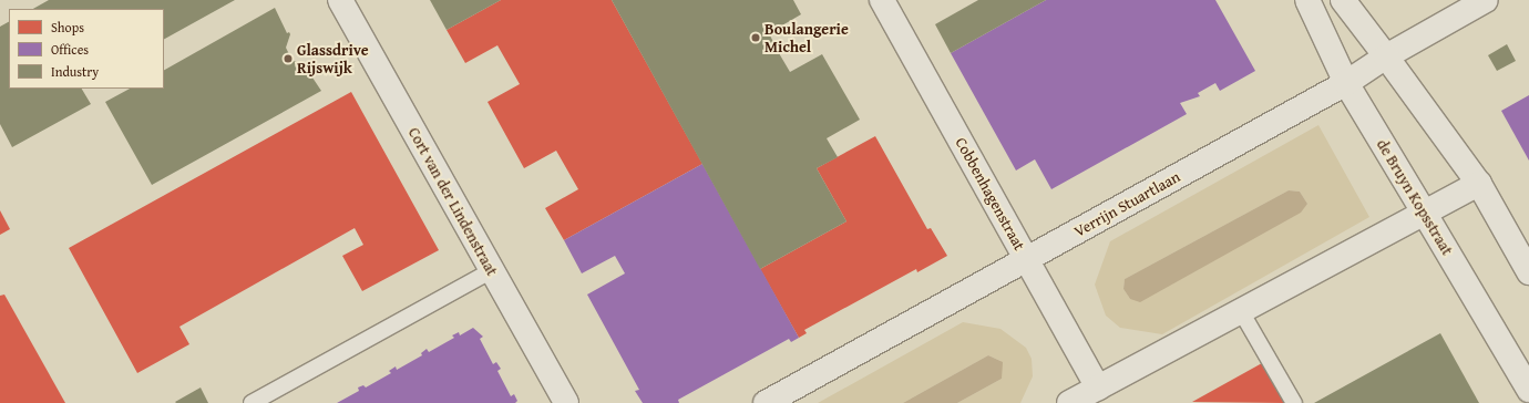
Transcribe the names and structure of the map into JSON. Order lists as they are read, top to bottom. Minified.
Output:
{"streets":{"street":["Cobbenhagenstraat","de Bruyn Kopsstraat","Cort van der Lindenstraat","Verrijn Stuartlaan"]},"crossings":[["Cobbenhagenstraat","Verrijn Stuartlaan"],["de Bruyn Kopsstraat","Verrijn Stuartlaan"]],"places":["Boulangerie Michel","Glassdrive Rijswijk"],"legend":["Shops","Offices","Industry"]}
